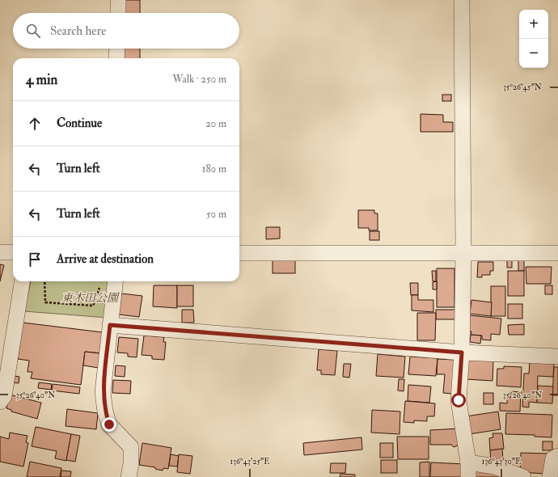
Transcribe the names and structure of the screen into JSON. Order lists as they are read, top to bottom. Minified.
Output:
{"parks":["東木田公園"],"page":{"map_buttons":["+","−"],"search":"Search here","heading":["4 min","Walk · 250 m"],"list":[["Continue","20 m"],["Turn left","180 m"],["Turn left","50 m"],"Arrive at destination"]},"coordinates":["35°26'45\"N","35°26'40\"N","136°43'25\"E","136°43'30\"E"]}
